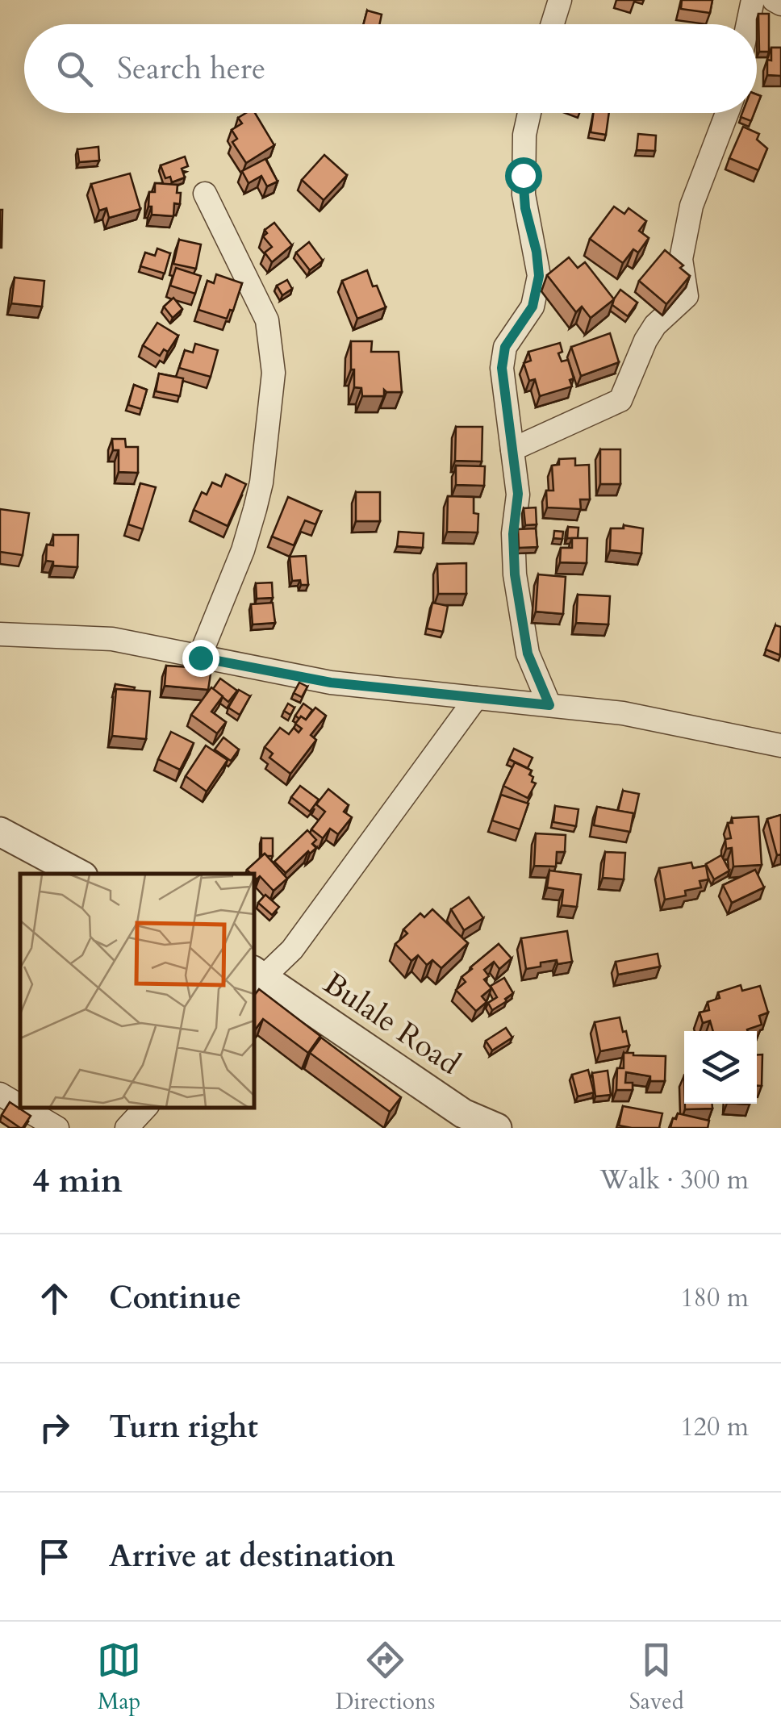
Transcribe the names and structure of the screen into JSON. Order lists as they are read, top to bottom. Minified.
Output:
{"streets":{"street":["Bulale Road"]},"page":{"search":"Search here","heading":["4 min","Walk · 300 m"],"list":[["Continue","180 m"],["Turn right","120 m"],"Arrive at destination"],"nav":["Map","Directions","Saved"]}}
